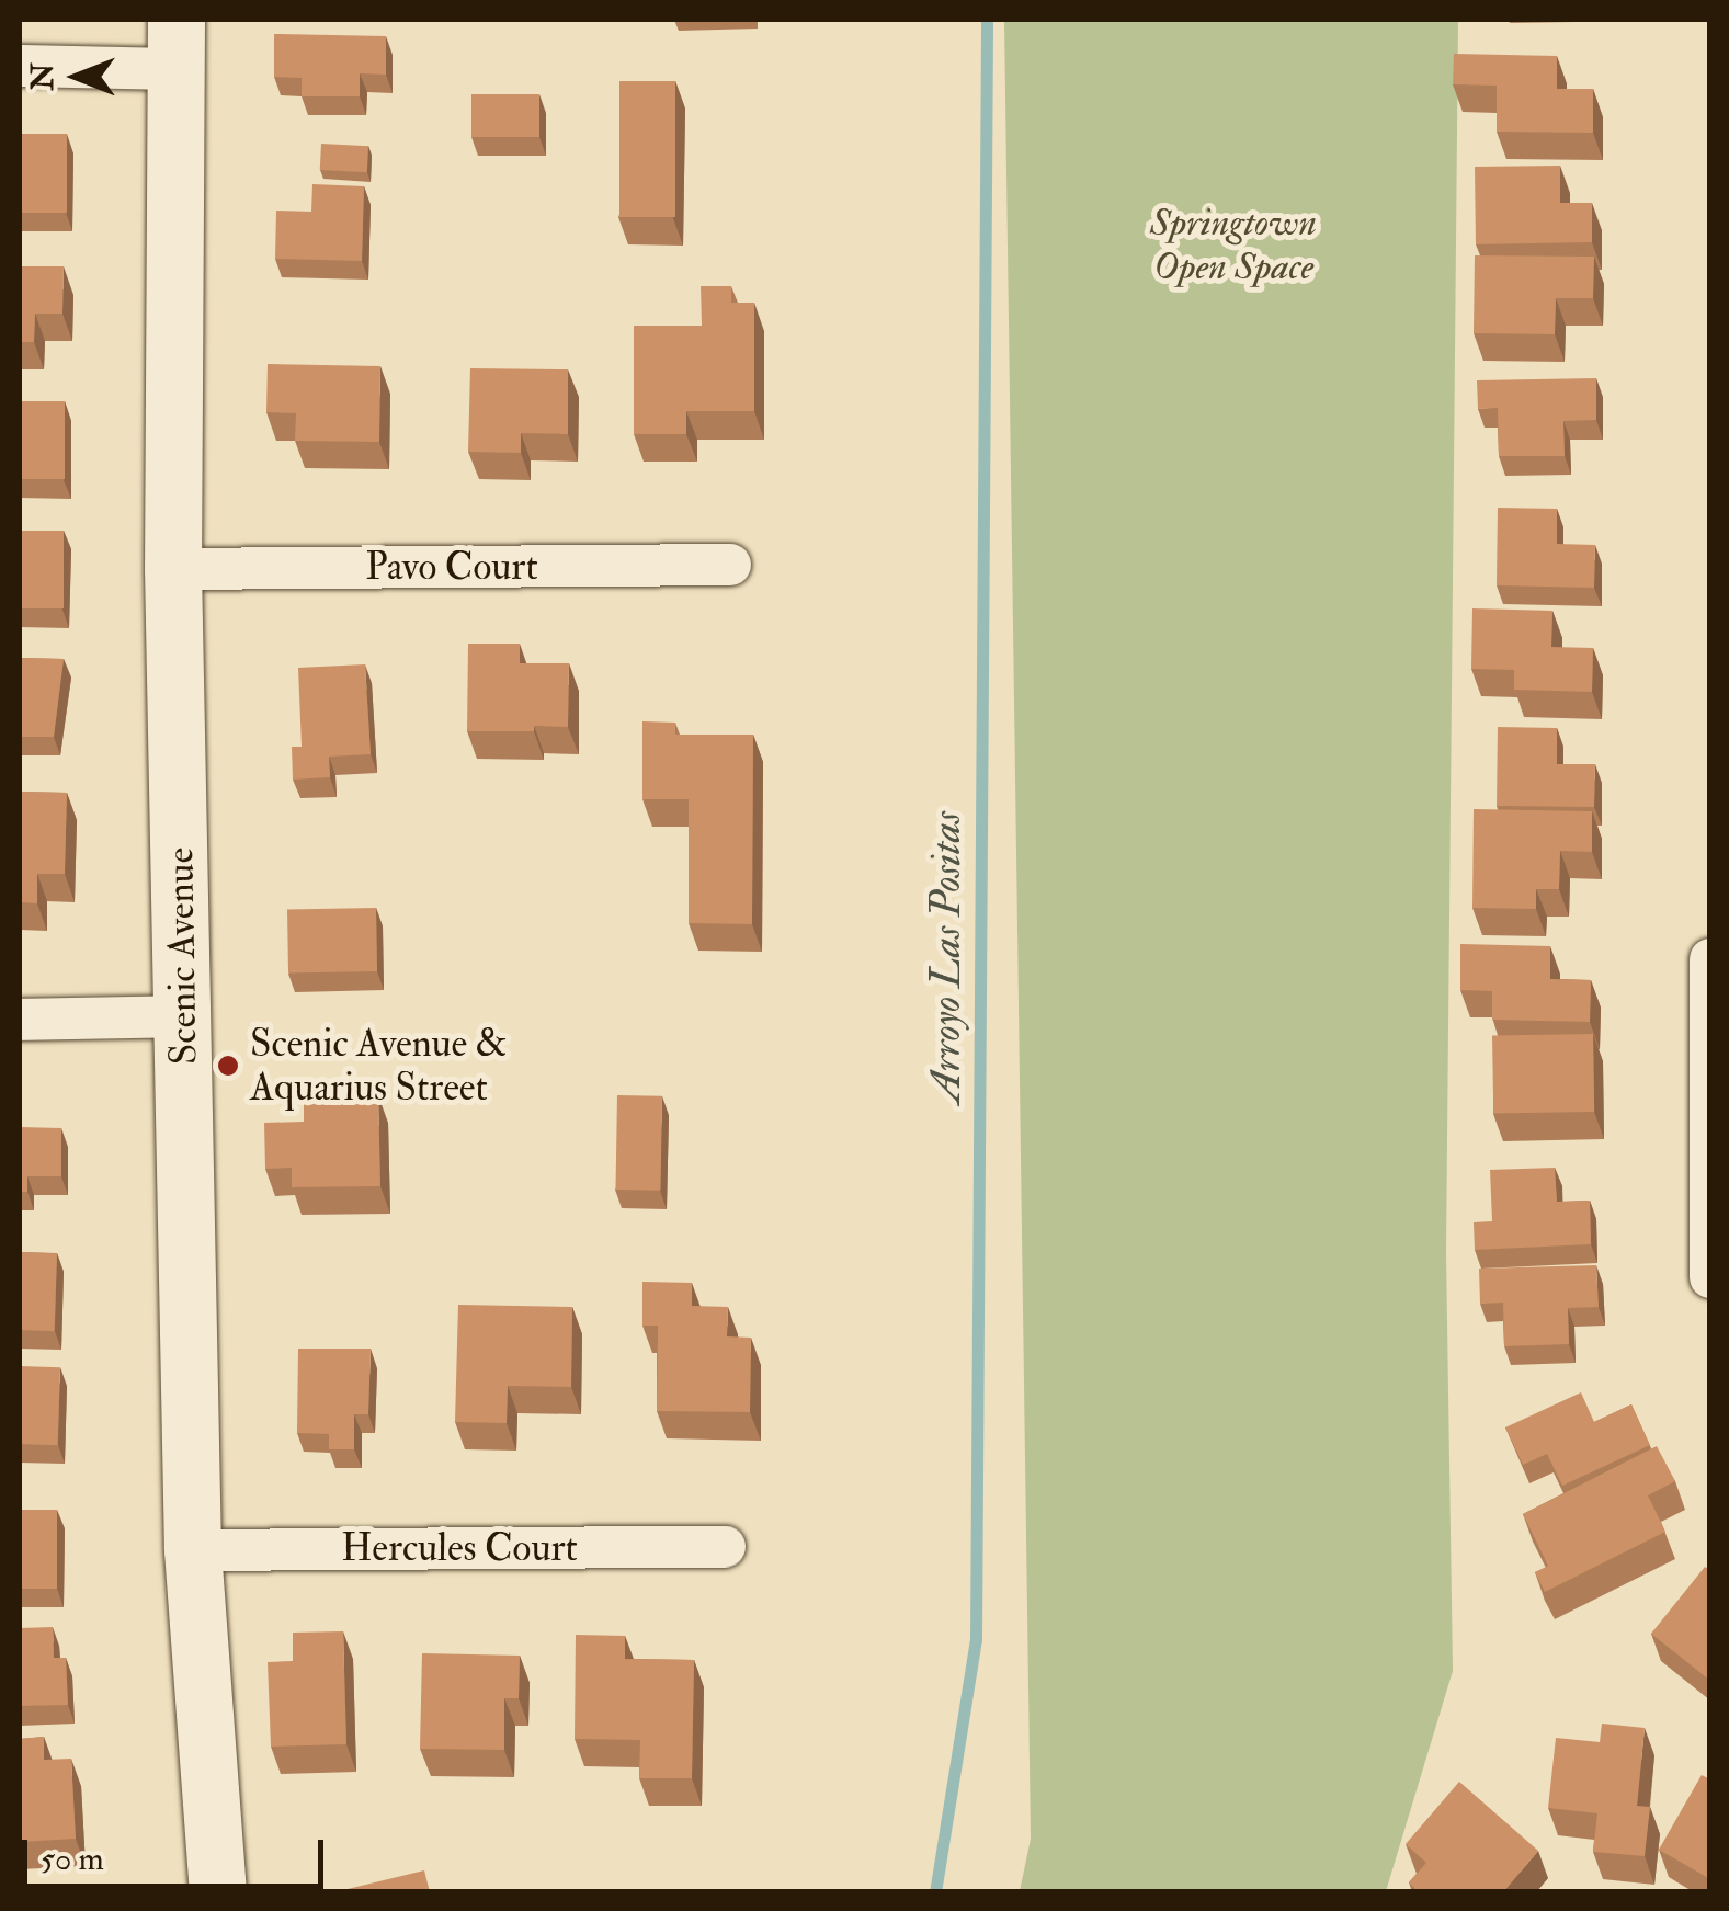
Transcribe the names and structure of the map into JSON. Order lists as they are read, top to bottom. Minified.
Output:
{"streets":{"street":["Pavo Court","Scenic Avenue","Hercules Court"]},"crossings":[["Pavo Court","Scenic Avenue"],["Scenic Avenue","Hercules Court"]],"water":["Arroyo Las Positas"],"parks":["Springtown Open Space"],"places":["Scenic Avenue & Aquarius Street"],"scale_bar":"50 m","north":"left"}
